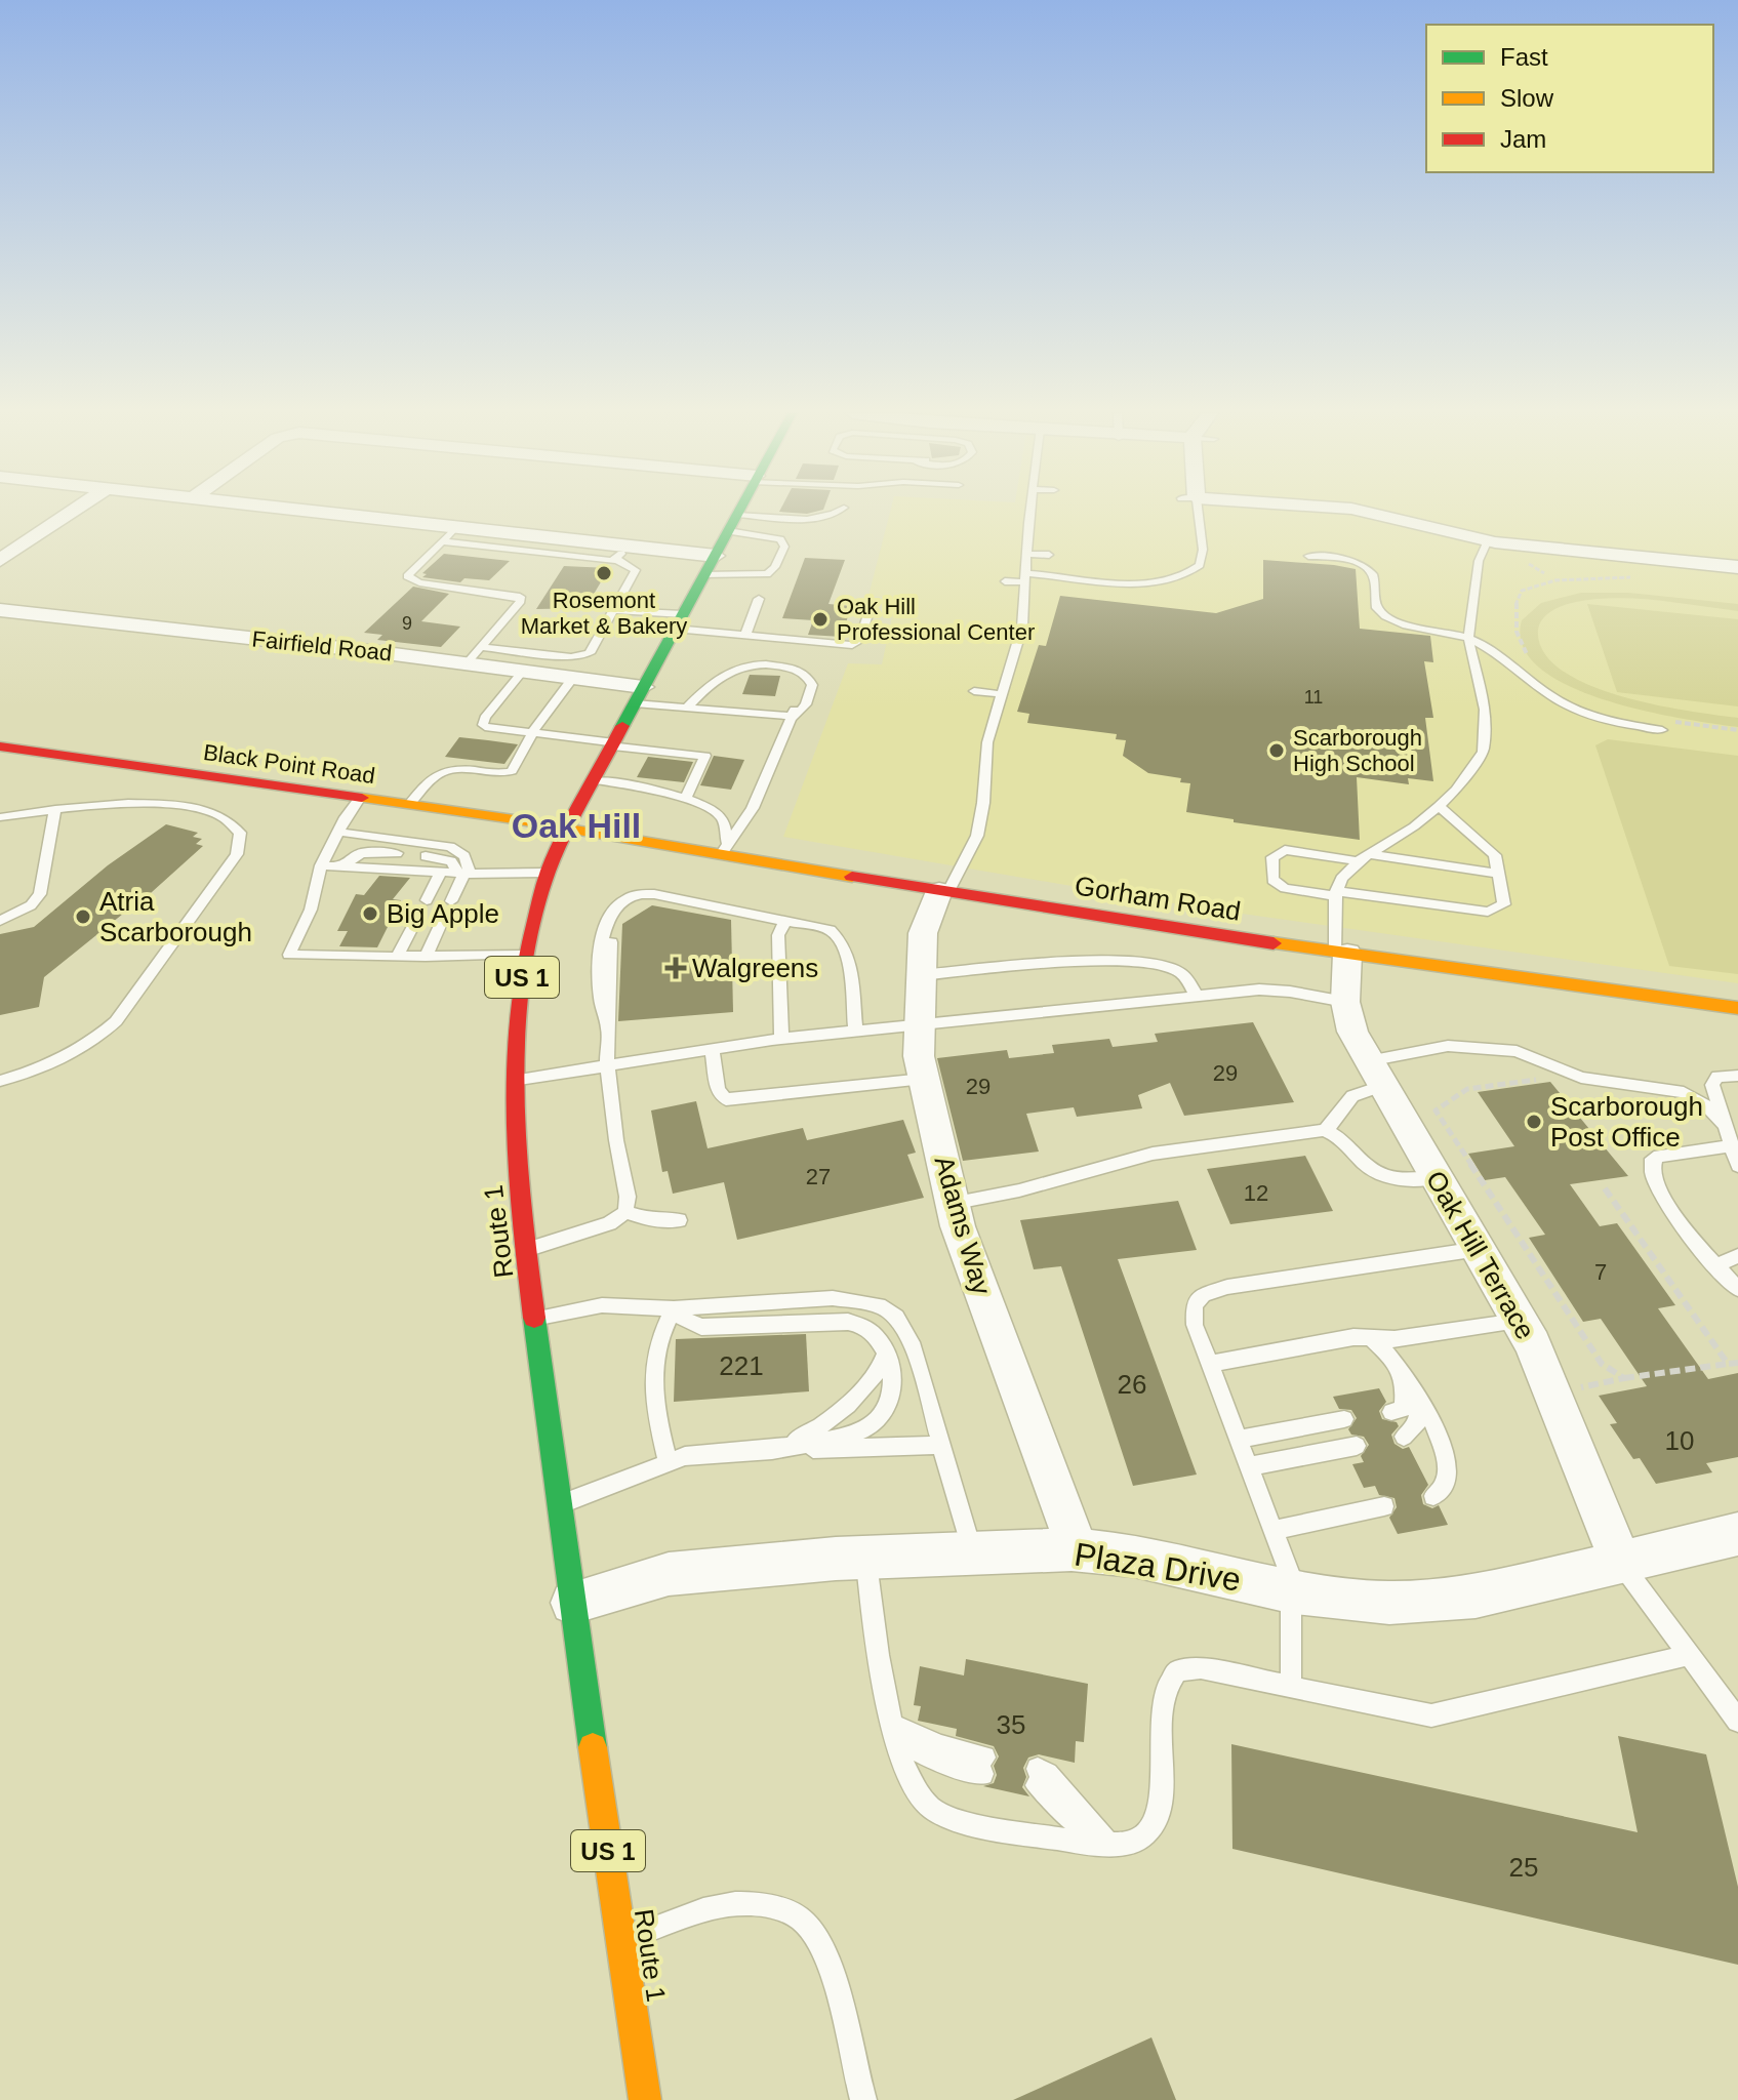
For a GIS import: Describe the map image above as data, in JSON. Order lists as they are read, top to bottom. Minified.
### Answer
{"streets":{"main road":["Black Point Road","Gorham Road","US 1","Route 1"],"street":["Fairfield Road","Adams Way","Oak Hill Terrace","Plaza Drive"]},"crossings":[["Fairfield Road","Route 1"],["Black Point Road","Gorham Road"],["Black Point Road","Route 1"],["Gorham Road","Adams Way"],["Gorham Road","Route 1"],["Gorham Road","Oak Hill Terrace"],["Adams Way","Plaza Drive"],["Route 1","Plaza Drive"],["Oak Hill Terrace","Plaza Drive"]],"districts":["Oak Hill"],"places":{"other":["Rosemont Market & Bakery","Oak Hill Professional Center","Scarborough High School","Big Apple","Atria Scarborough","Scarborough Post Office"],"health":["Walgreens"]},"house_numbers":["9","11","29","29","27","12","7","221","26","10","35","25"],"legend":["Fast","Slow","Jam"]}
